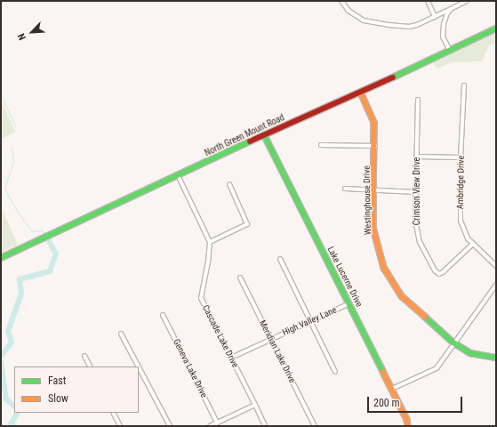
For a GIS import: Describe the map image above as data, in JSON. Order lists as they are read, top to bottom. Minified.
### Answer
{"streets":{"street":["North Green Mount Road","Ambridge Drive","Crimson View Drive","Westinghouse Drive","Lake Lucerne Drive","High Valley Lane","Cascade Lake Drive","Meridian Lake Drive","Geneva Lake Drive"]},"crossings":[["North Green Mount Road","Westinghouse Drive"],["North Green Mount Road","Lake Lucerne Drive"],["Ambridge Drive","Crimson View Drive"],["Lake Lucerne Drive","High Valley Lane"],["High Valley Lane","Cascade Lake Drive"],["High Valley Lane","Meridian Lake Drive"]],"legend":["Fast","Slow"],"scale_bar":"200 m","north":"bottom left"}
